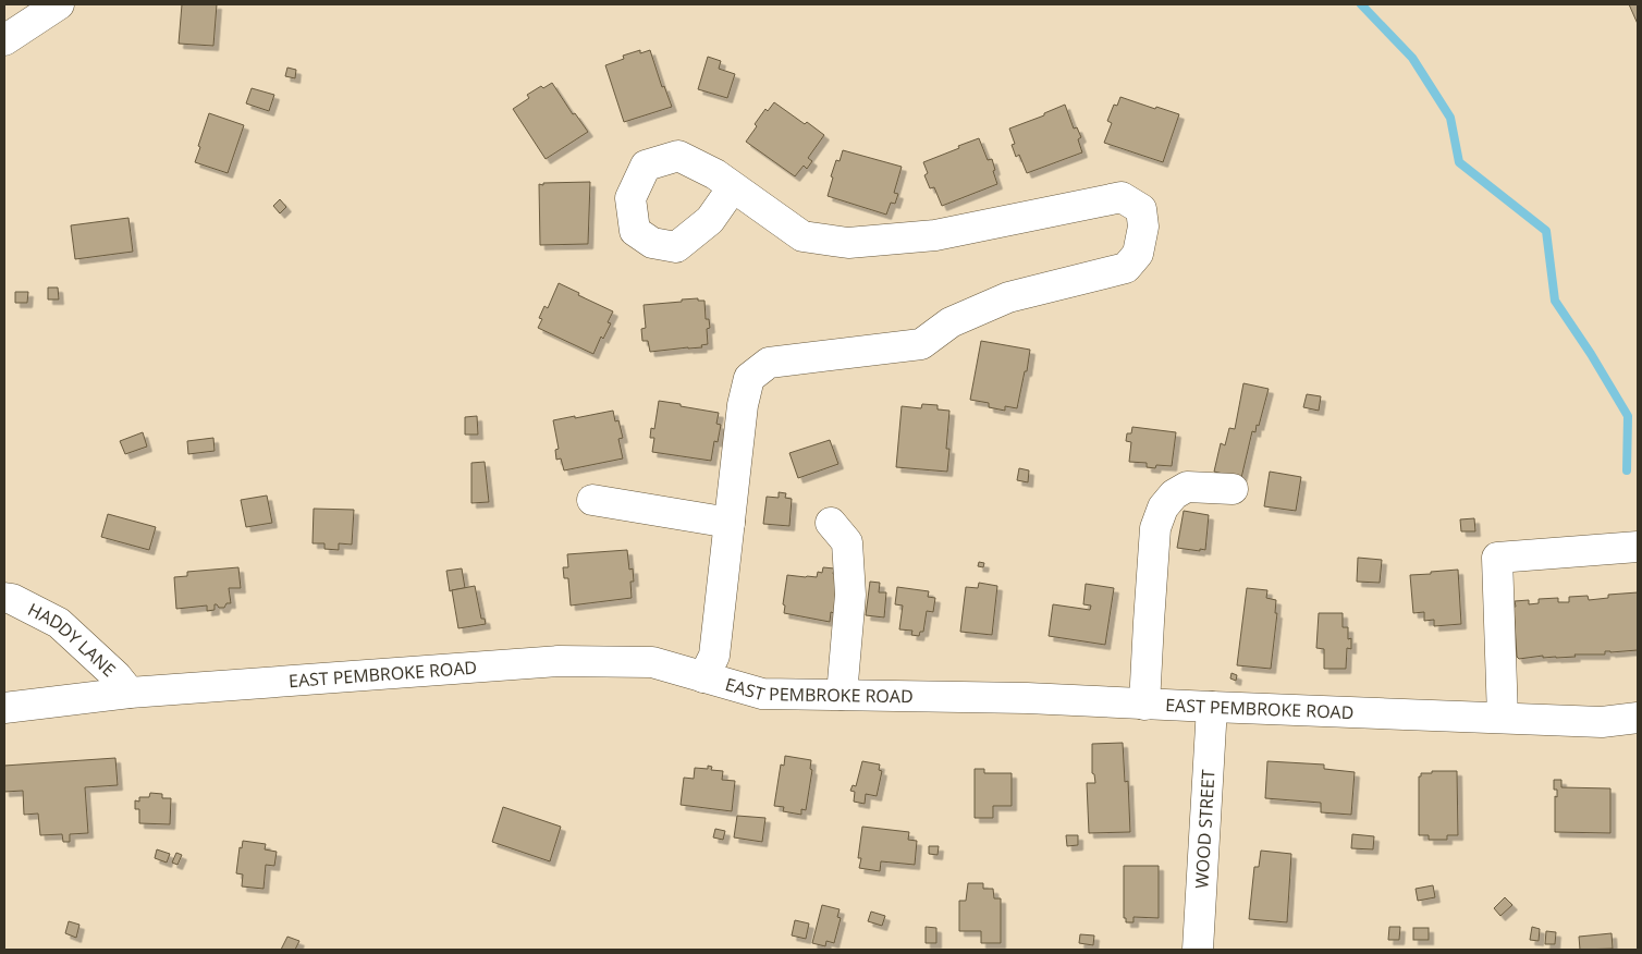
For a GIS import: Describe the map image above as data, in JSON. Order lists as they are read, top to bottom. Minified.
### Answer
{"streets":{"street":["HADDY LANE","EAST PEMBROKE ROAD","WOOD STREET"]},"crossings":[["HADDY LANE","EAST PEMBROKE ROAD"],["EAST PEMBROKE ROAD","WOOD STREET"]]}
